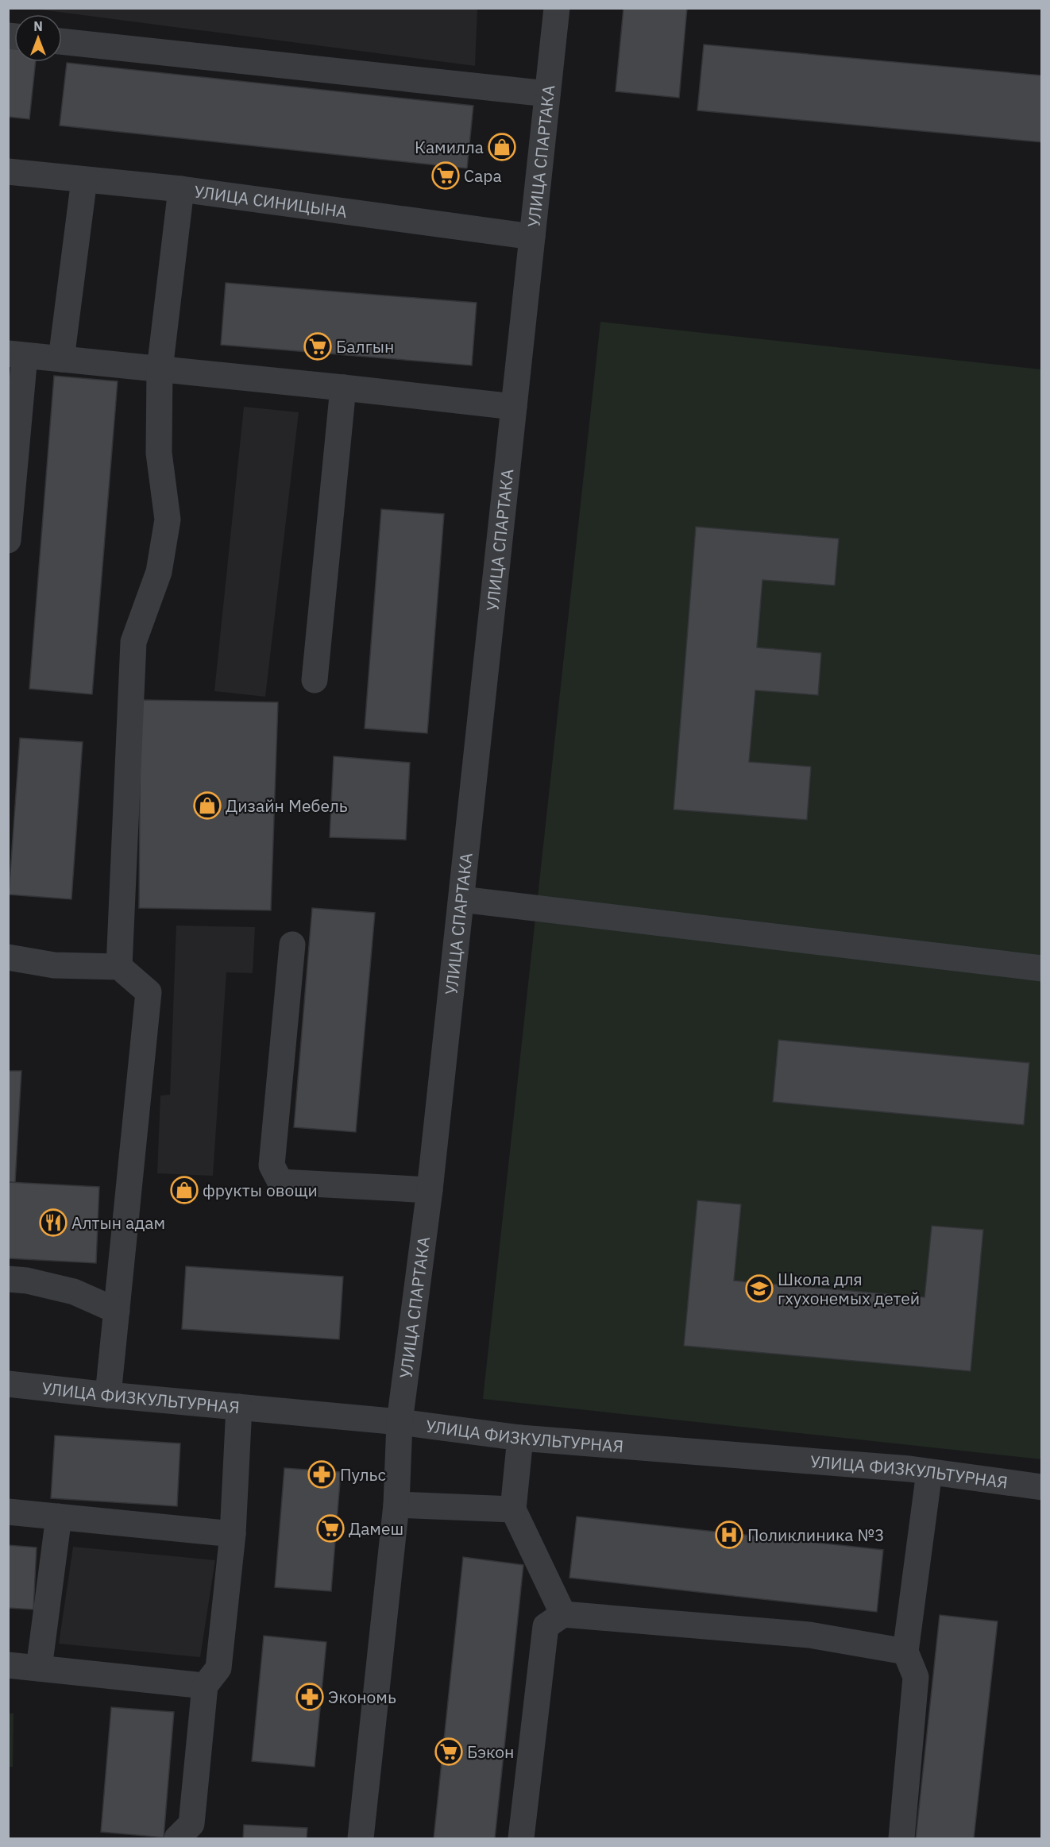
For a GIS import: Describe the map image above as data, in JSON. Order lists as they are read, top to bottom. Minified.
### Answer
{"streets":{"street":["УЛИЦА СПАРТАКА","УЛИЦА СИНИЦЫНА","УЛИЦА ФИЗКУЛЬТУРНАЯ"]},"crossings":[["УЛИЦА СПАРТАКА","УЛИЦА СИНИЦЫНА"],["УЛИЦА СПАРТАКА","УЛИЦА ФИЗКУЛЬТУРНАЯ"]],"places":{"shop":["Камилла","Дизайн Мебель","фрукты овощи"],"supermarket":["Сара","Балгын","Дамеш","Бэкон"],"restaurant":["Алтын адам"],"school or university":["Школа для гхухонемых детей"],"pharmacy":["Пульс","Экономь"],"hospital":["Поликлиника №3"]},"north":"top"}
